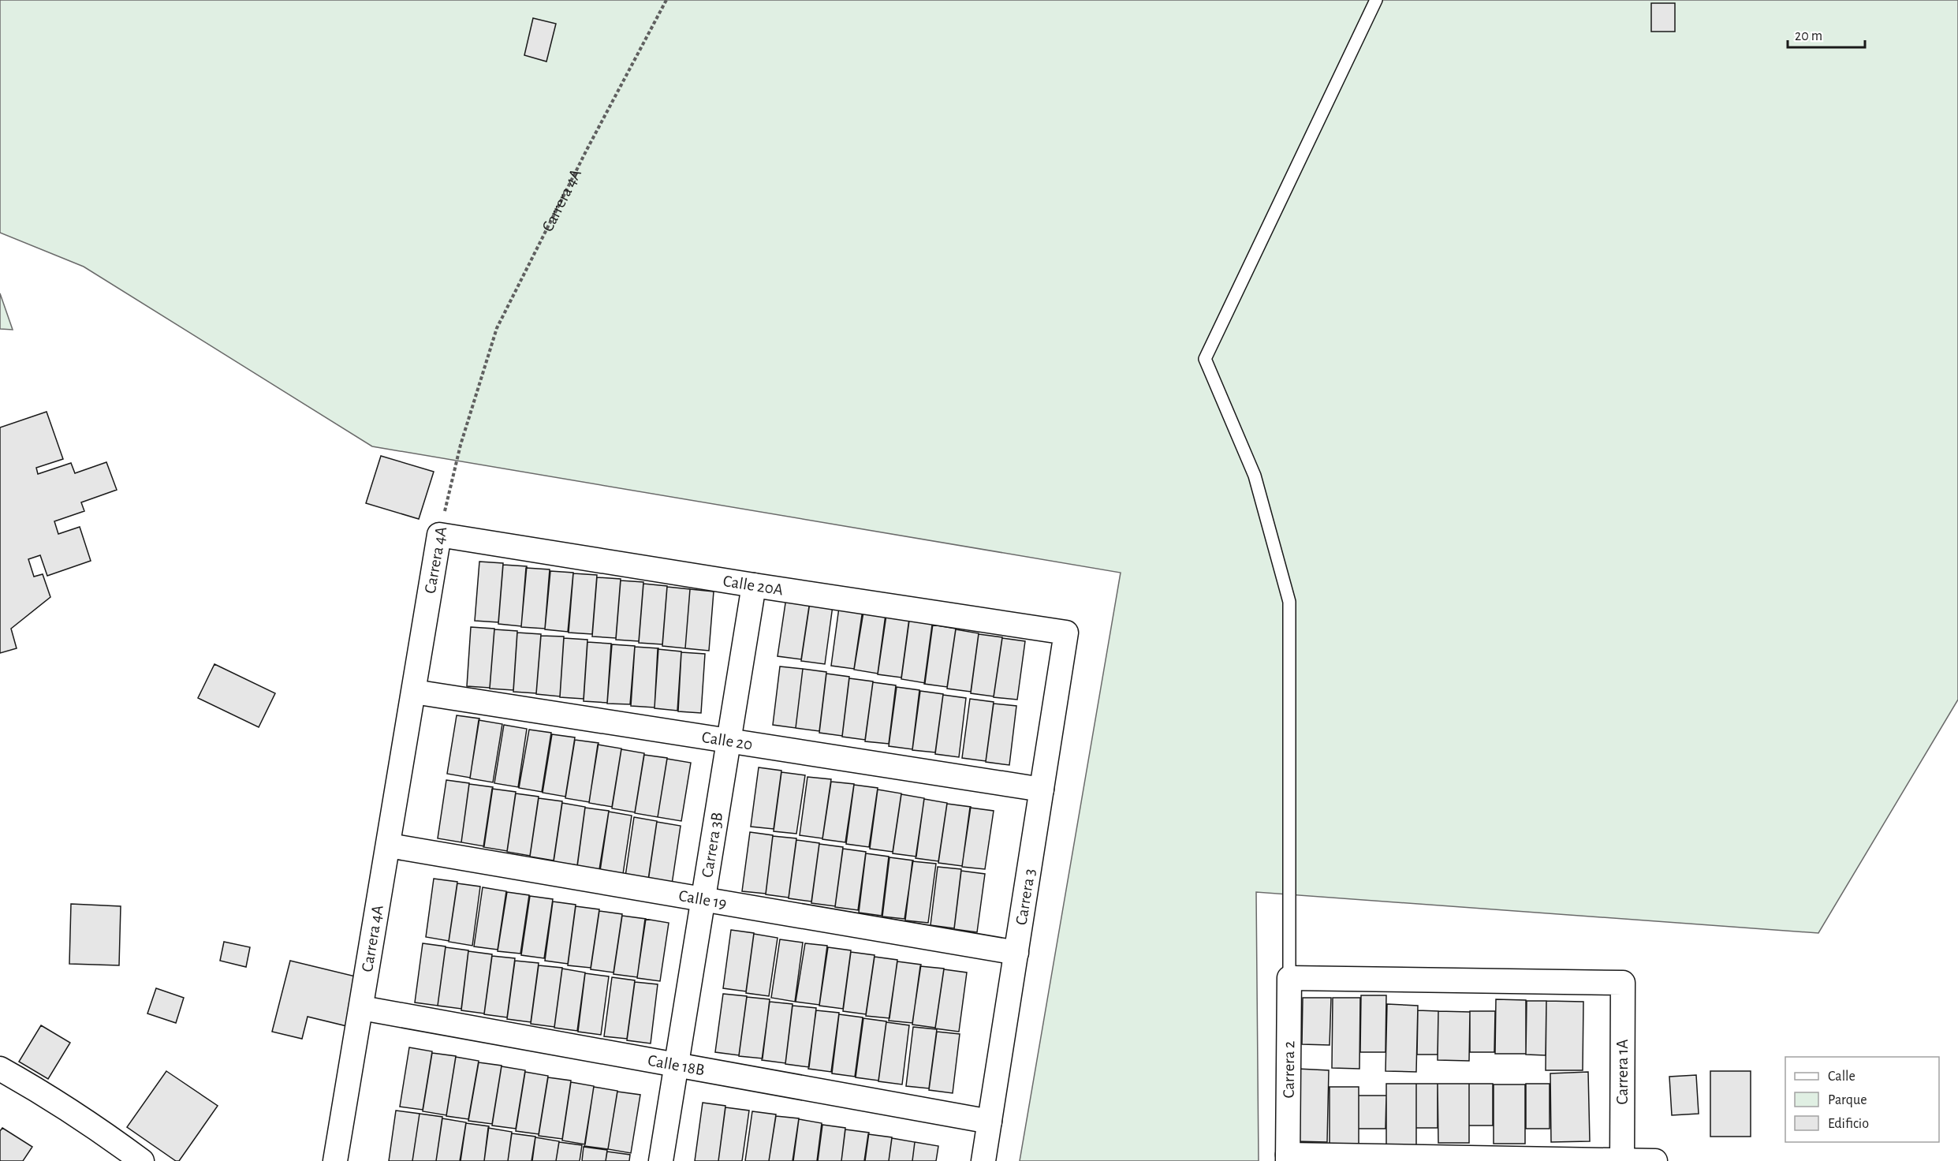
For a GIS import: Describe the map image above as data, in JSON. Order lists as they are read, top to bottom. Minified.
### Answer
{"streets":{"street":["Carrera 4A","Calle 20A","Calle 20","Carrera 3B","Carrera 3","Calle 19","Calle 18B","Carrera 2","Carrera 1A"]},"crossings":[["Carrera 4A","Calle 20A"],["Carrera 4A","Calle 20"],["Carrera 4A","Calle 19"],["Carrera 4A","Calle 18B"],["Calle 20A","Carrera 3B"],["Calle 20A","Carrera 3"],["Calle 20","Carrera 3B"],["Calle 20","Carrera 3"],["Carrera 3B","Calle 19"],["Carrera 3B","Calle 18B"],["Carrera 3","Calle 19"],["Carrera 3","Calle 18B"],["Carrera 2","Carrera 1A"]],"legend":["Calle","Parque","Edificio"],"scale_bar":"20 m"}
